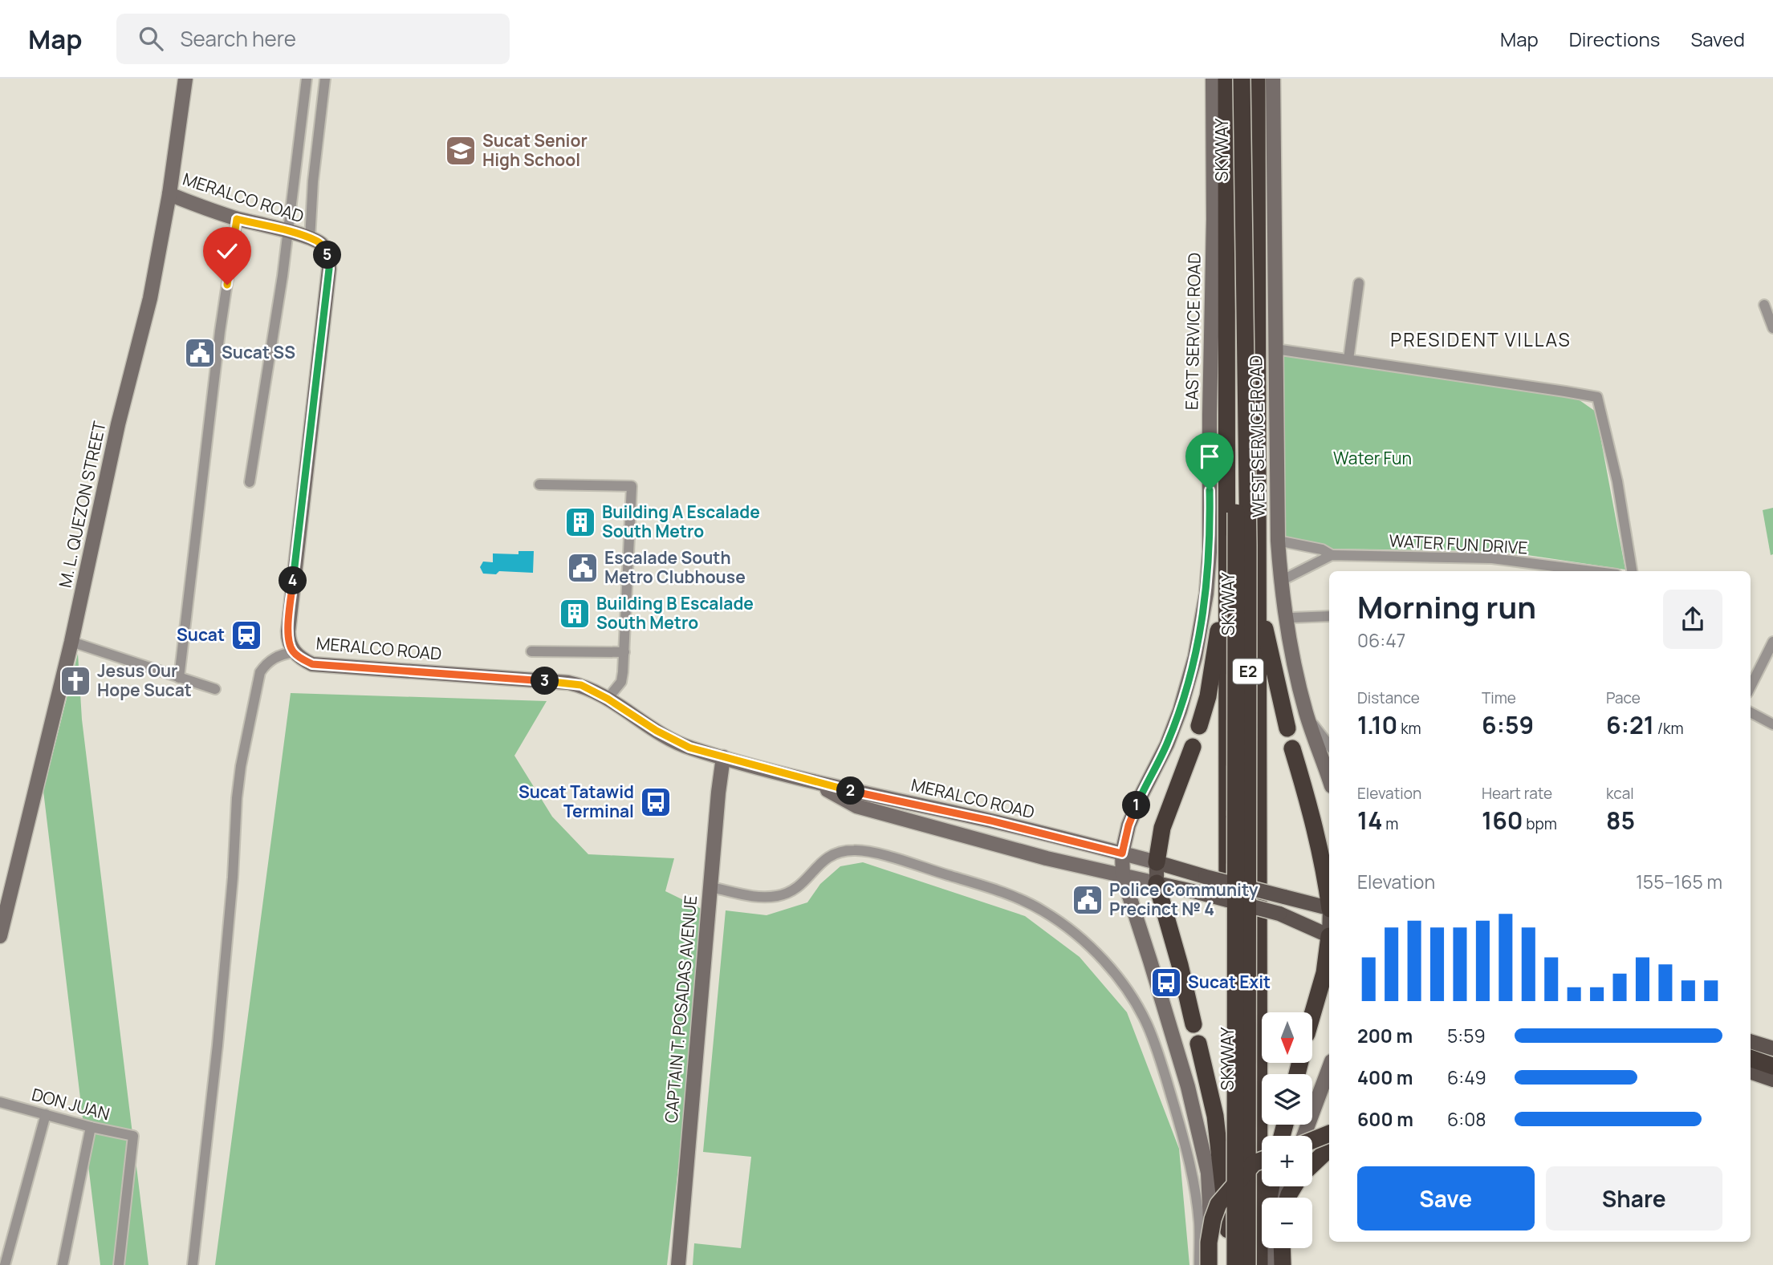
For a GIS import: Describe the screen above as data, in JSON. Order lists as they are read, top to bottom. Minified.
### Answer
{"streets":{"highway":["SKYWAY","E2"],"main road":["MERALCO ROAD","EAST SERVICE ROAD","WEST SERVICE ROAD","M. L. QUEZON STREET","CAPTAIN T. POSADAS AVENUE"],"street":["WATER FUN DRIVE","DON JUAN"]},"crossings":[["MERALCO ROAD","EAST SERVICE ROAD"],["MERALCO ROAD","M. L. QUEZON STREET"],["MERALCO ROAD","CAPTAIN T. POSADAS AVENUE"],["WEST SERVICE ROAD","WATER FUN DRIVE"]],"districts":["PRESIDENT VILLAS"],"parks":["Water Fun"],"places":{"school or university":["Sucat Senior High School"],"public building":["Sucat SS","Escalade South Metro Clubhouse","Police Community Precinct № 4"],"building":["Building A Escalade South Metro","Building B Escalade South Metro"],"station":["Sucat"],"church":["Jesus Our Hope Sucat"],"bus stop":["Sucat Tatawid Terminal","Sucat Exit"]},"north":"bottom","page":{"header":"Map","search":"Search here","nav":["Map","Directions","Saved"],"pins":["5","4","3","2","1"],"heading":["Morning run","06:47"],"stats":[["Distance","1.10 km"],["Time","6:59"],["Pace","6:21 /km"],["Elevation","14 m"],["Heart rate","160 bpm"],["kcal","85"]],"chart":["Elevation","155–165 m"],"map_buttons":["+","−"],"list":[{"name":"200 m","note":"5:59"},{"name":"400 m","note":"6:49"},{"name":"600 m","note":"6:08"}],"buttons":["Save","Share"]}}
